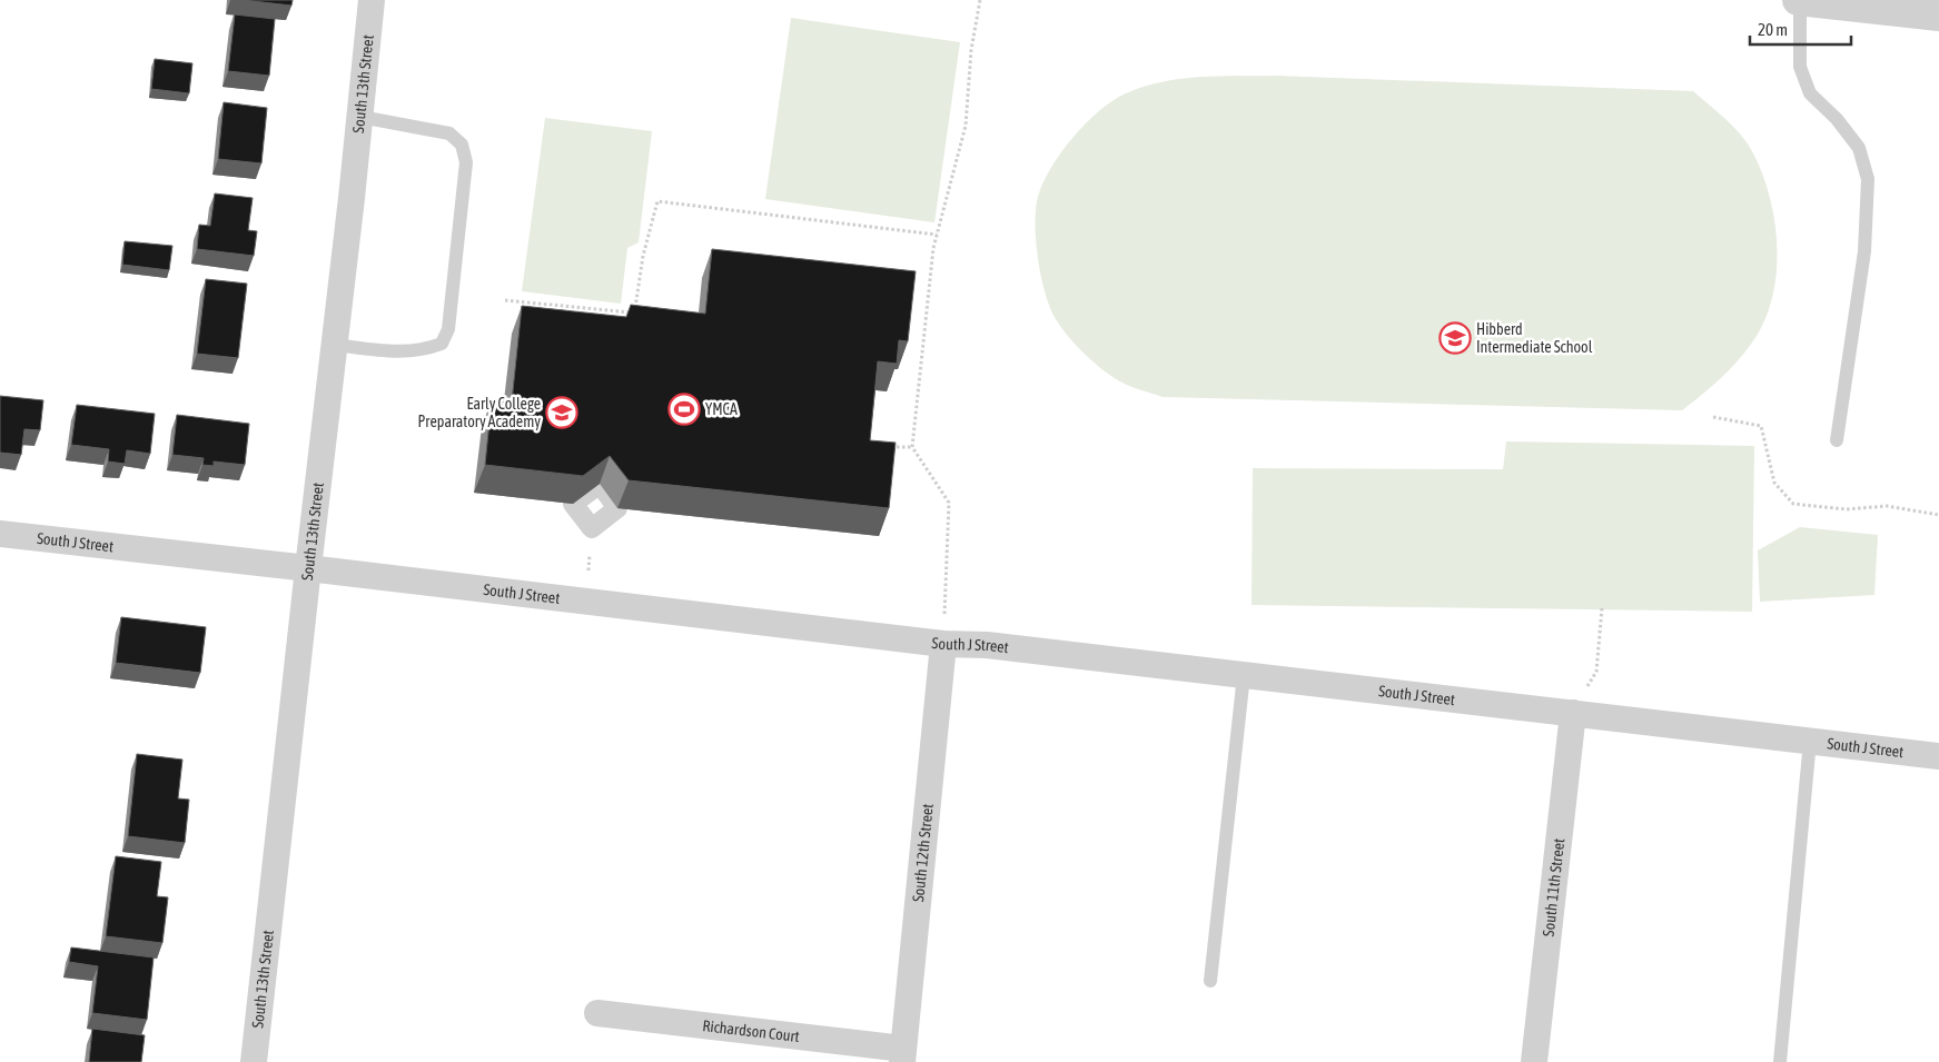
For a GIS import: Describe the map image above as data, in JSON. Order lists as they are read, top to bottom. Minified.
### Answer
{"streets":{"street":["South 13th Street","South J Street","South 12th Street","South 11th Street","Richardson Court"]},"crossings":[["South 13th Street","South J Street"],["South J Street","South 12th Street"],["South J Street","South 11th Street"],["South 12th Street","Richardson Court"]],"places":{"school or university":["Hibberd Intermediate School","Early College Preparatory Academy"],"sports":["YMCA"]},"scale_bar":"20 m"}
